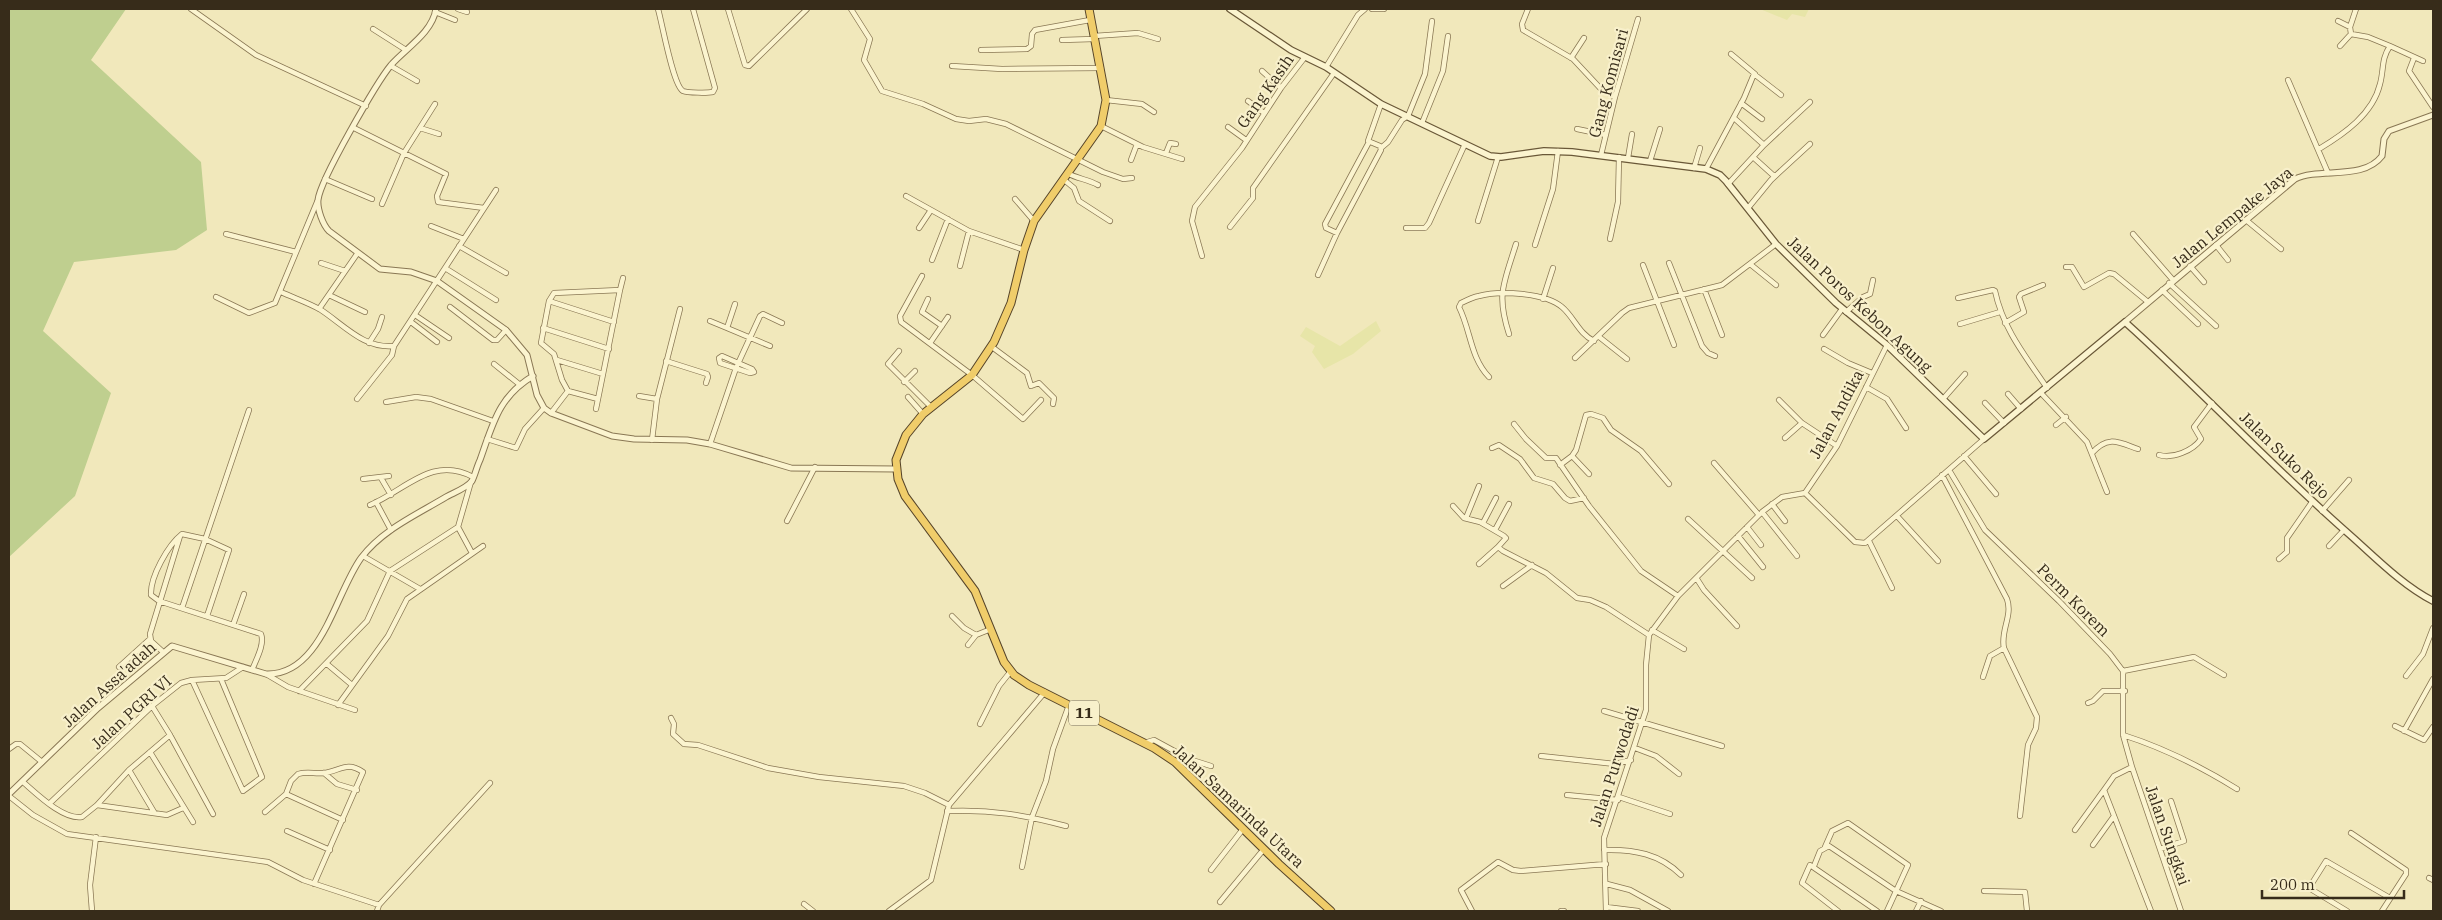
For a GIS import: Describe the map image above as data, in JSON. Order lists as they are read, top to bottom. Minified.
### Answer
{"streets":{"highway":["11","Jalan Samarinda Utara"],"main road":["Jalan Poros Kebon Agung","Jalan Suko Rejo"],"street":["Gang Komisari","Gang Kasih","Jalan Lempake Jaya","Jalan Andika","Perm Korem","Jalan Assa'adah","Jalan PGRI VI","Jalan Purwodadi","Jalan Sungkai"]},"crossings":[["Jalan Lempake Jaya","Jalan Suko Rejo"],["Jalan Poros Kebon Agung","Jalan Andika"],["Jalan Assa'adah","Jalan PGRI VI"]],"scale_bar":"200 m"}
